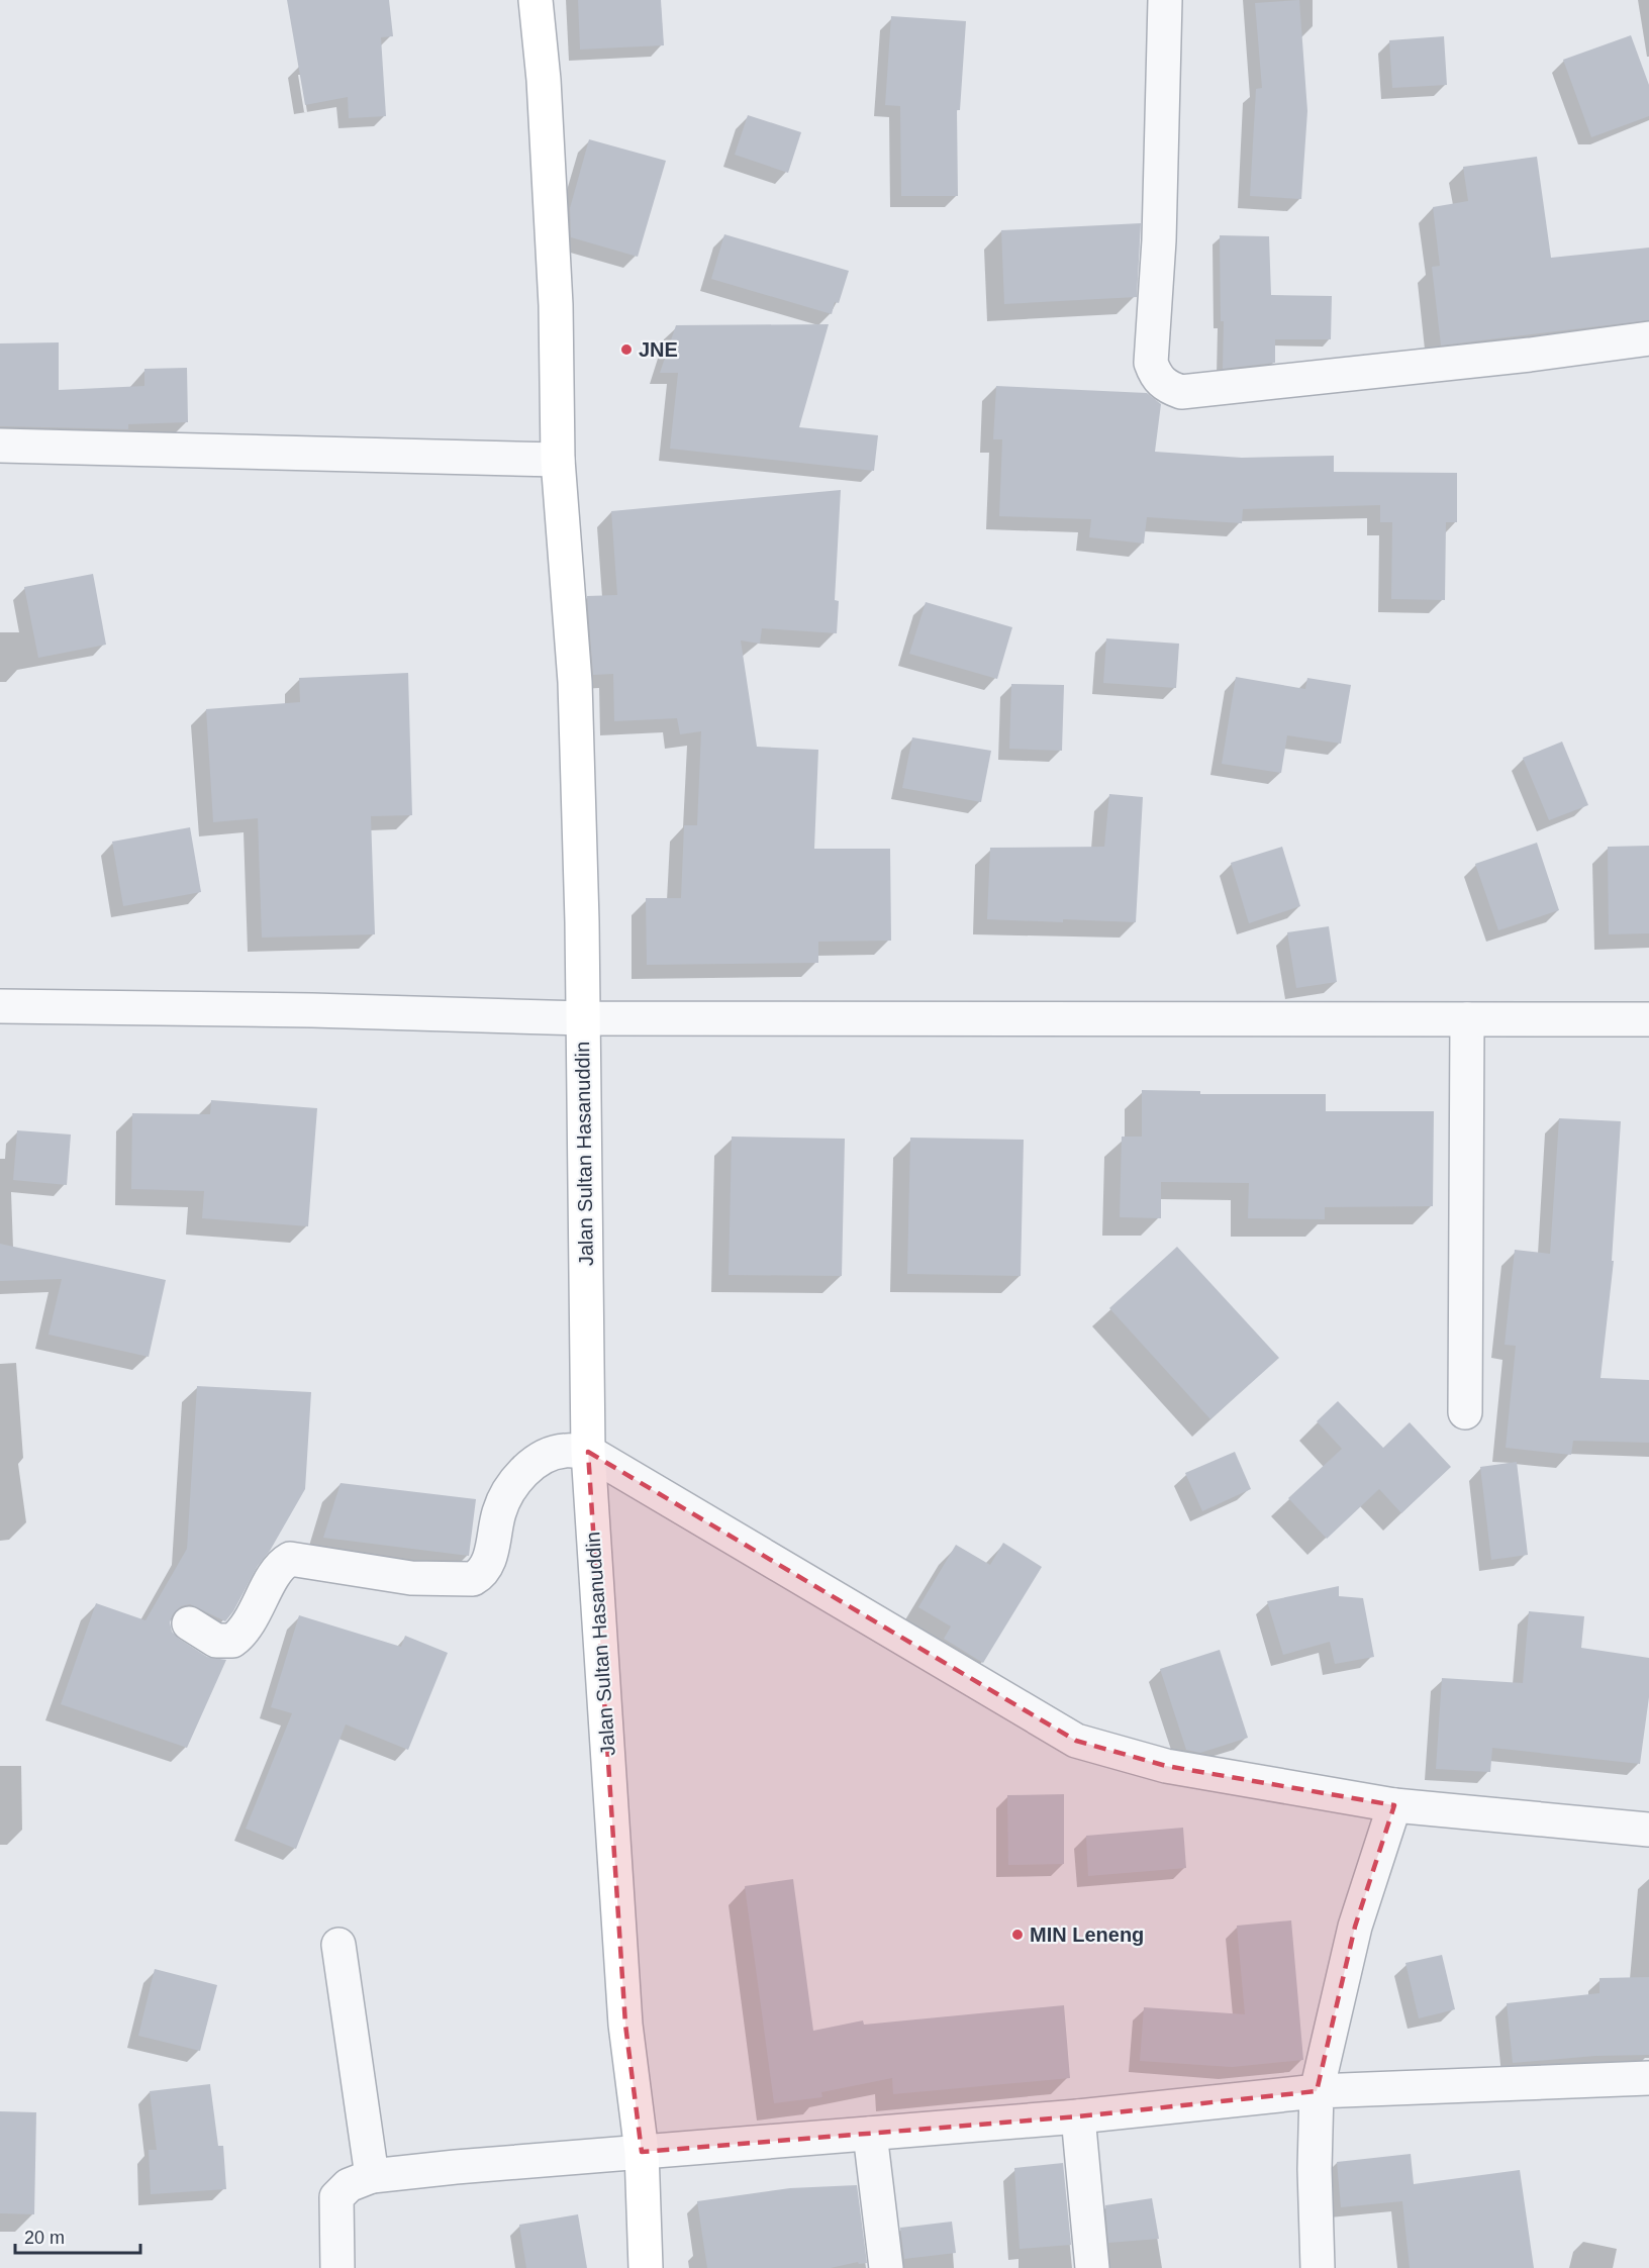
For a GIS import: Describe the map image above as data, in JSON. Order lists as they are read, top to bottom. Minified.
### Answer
{"streets":{"main road":["Jalan Sultan Hasanuddin"]},"places":["JNE","MIN Leneng"],"scale_bar":"20 m"}
